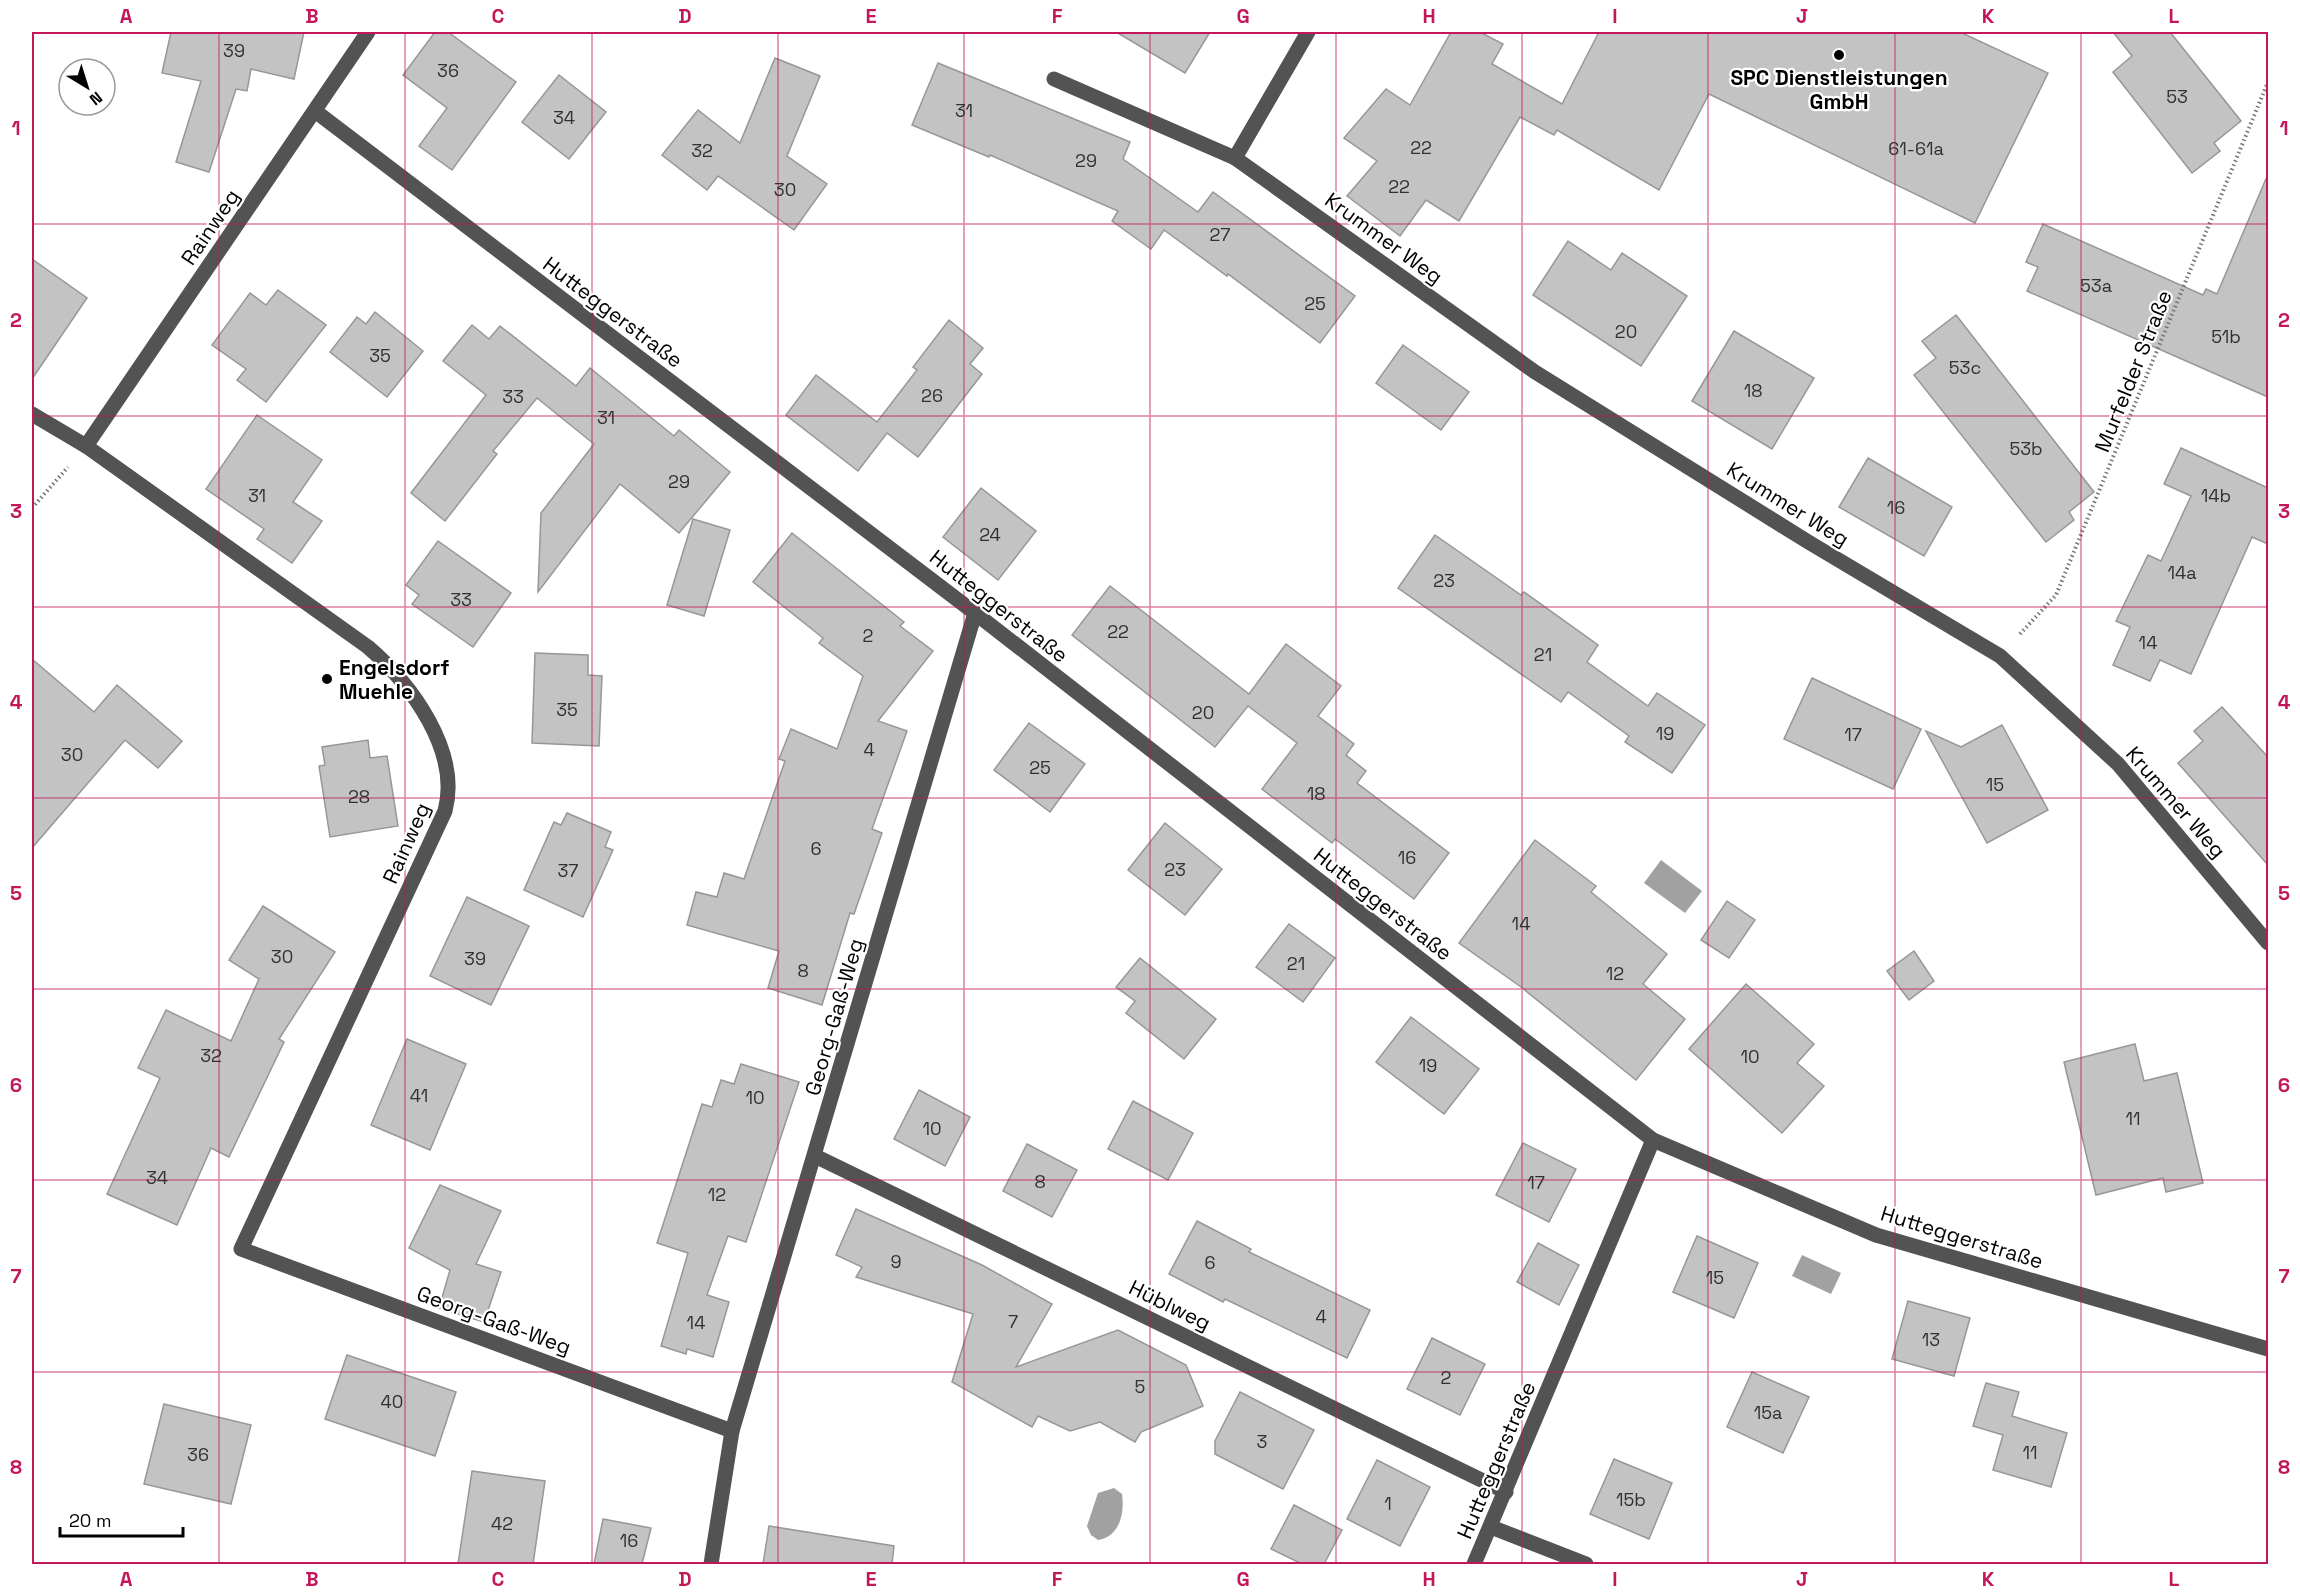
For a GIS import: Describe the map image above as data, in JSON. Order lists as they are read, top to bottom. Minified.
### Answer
{"streets":{"street":["Rainweg","Krummer Weg","Hutteggerstraße","Georg-Gaß-Weg","Hüblweg"],"path":["Murfelder Straße"]},"crossings":[["Rainweg","Hutteggerstraße"],["Rainweg","Georg-Gaß-Weg"],["Krummer Weg","Murfelder Straße"],["Hutteggerstraße","Georg-Gaß-Weg"],["Hutteggerstraße","Hüblweg"],["Georg-Gaß-Weg","Hüblweg"]],"places":["SPC Dienstleistungen GmbH","Engelsdorf Muehle"],"house_numbers":["39","36","53","31","34","22","61-61a","32","29","22","30","27","53a","25","20","51b","35","53c","18","26","33","31","53b","29","31","14b","16","24","14a","23","33","22","2","14","21","35","20","19","17","4","30","25","15","18","28","6","16","23","37","14","30","39","21","8","12","32","10","19","41","10","11","10","34","8","17","12","9","6","15","4","7","14","13","2","5","40","15a","3","11","36","15b","1","42","16"],"scale_bar":"20 m","north":"bottom right","grid":{"columns":["A","B","C","D","E","F","G","H","I","J","K","L"],"rows":["1","2","3","4","5","6","7","8"]}}
